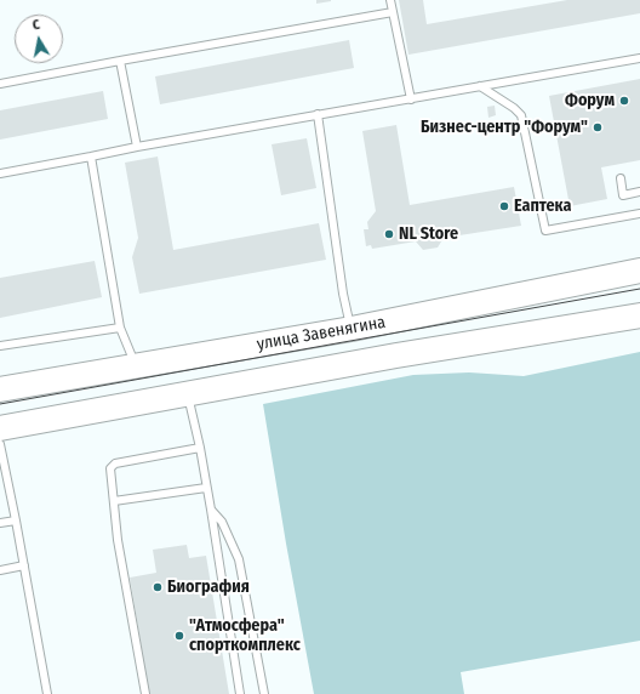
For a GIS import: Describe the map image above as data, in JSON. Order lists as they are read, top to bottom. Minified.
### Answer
{"streets":{"main road":["улица Завенягина"]},"places":["Форум","Бизнес-центр \"Форум\"","Еаптека","NL Store","Биография","\"Атмосфера\" спорткомплекс"],"north":"top"}
